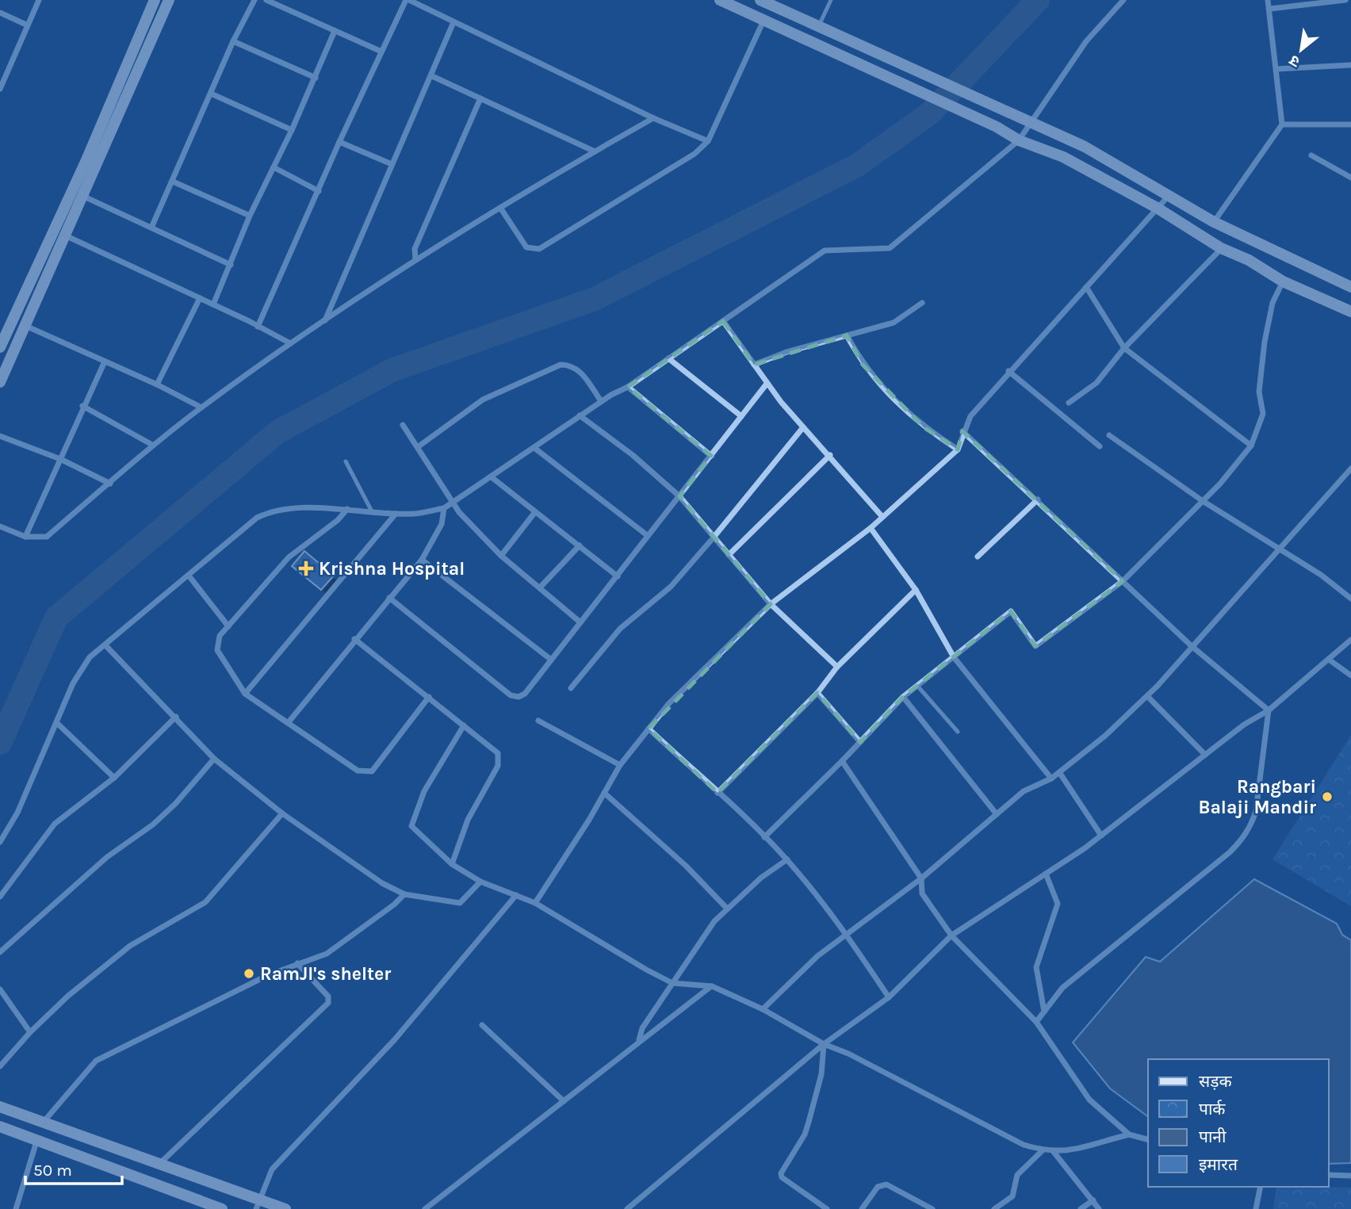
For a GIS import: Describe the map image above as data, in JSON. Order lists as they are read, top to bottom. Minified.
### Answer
{"places":{"health":["Krishna Hospital"],"other":["Rangbari Balaji Mandir","RamJI's shelter"]},"legend":["सड़क","पार्क","पानी","इमारत"],"scale_bar":"50 m","north":"bottom left"}
